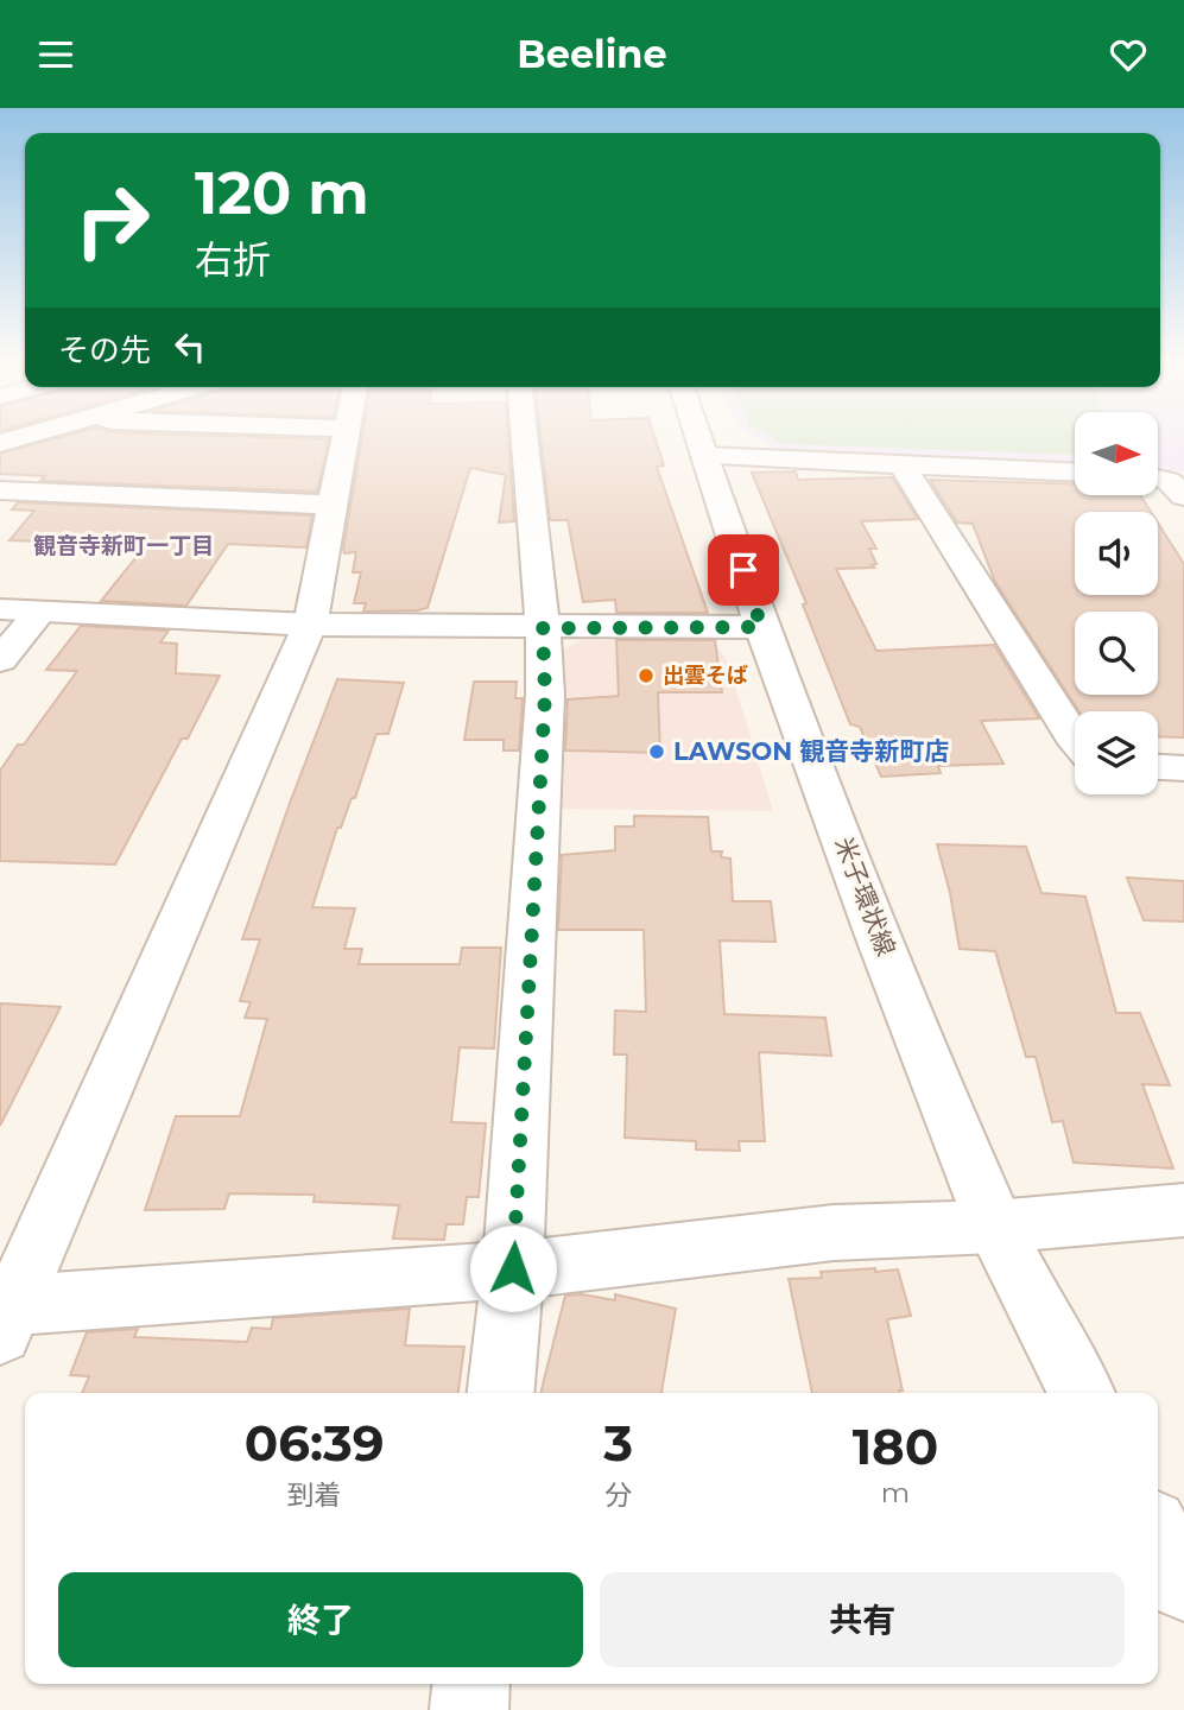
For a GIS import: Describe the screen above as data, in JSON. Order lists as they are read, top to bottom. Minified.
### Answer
{"streets":{"street":["米子環状線"]},"districts":["観音寺新町一丁目"],"places":["出雲そば","LAWSON 観音寺新町店"],"north":"right","page":{"header":"Beeline","turn":["120 m","右折"],"then":"その先","eta":["06:39","到着","3","分","180","m"],"buttons":["終了","共有"]}}
